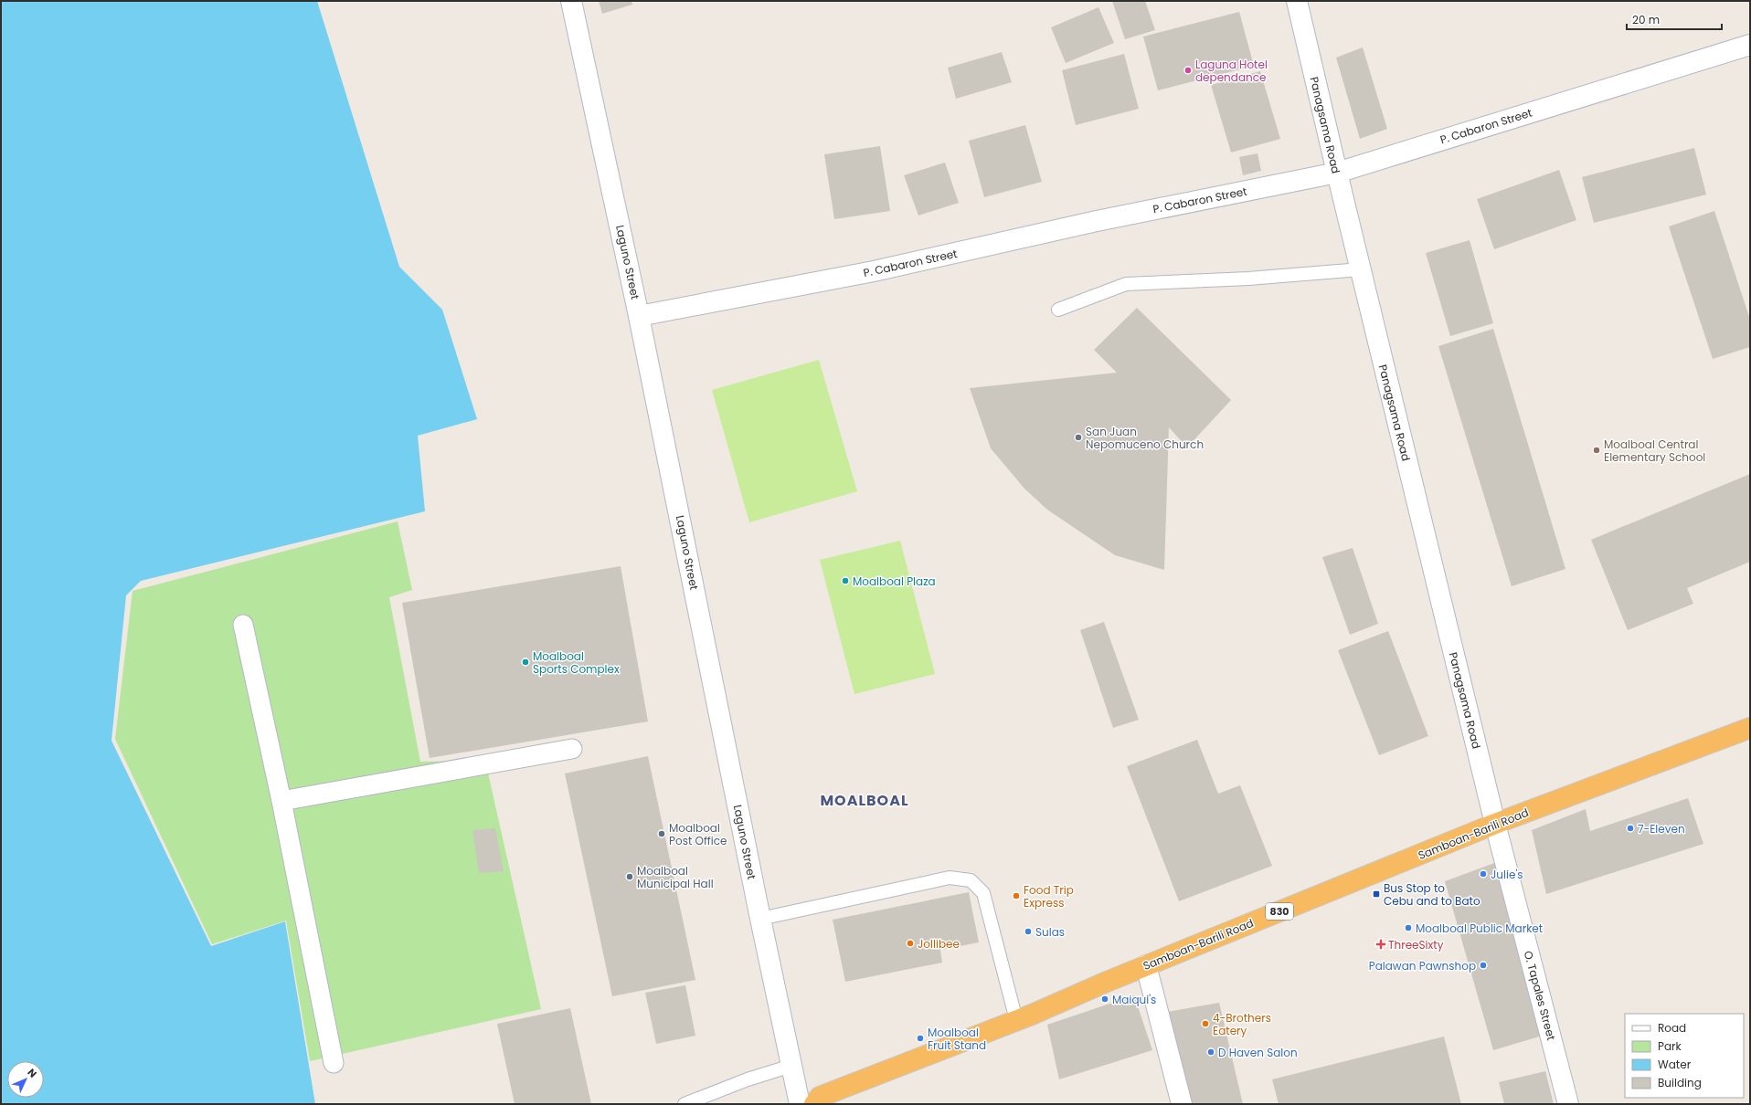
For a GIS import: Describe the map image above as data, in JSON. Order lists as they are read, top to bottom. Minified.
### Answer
{"streets":{"highway":["Samboan-Barili Road","830"],"street":["Panagsama Road","P. Cabaron Street","Laguno Street","O. Tapales Street"]},"crossings":[["Panagsama Road","P. Cabaron Street"],["Panagsama Road","Samboan-Barili Road"],["Panagsama Road","O. Tapales Street"],["P. Cabaron Street","Laguno Street"],["Samboan-Barili Road","O. Tapales Street"]],"districts":["MOALBOAL"],"places":{"other":["Laguna Hotel dependance","San Juan Nepomuceno Church","Moalboal Central Elementary School","Moalboal Plaza","Moalboal Sports Complex","7-Eleven","Moalboal Post Office","Julie's","Moalboal Municipal Hall","Food Trip Express","Moalboal Public Market","Sulas","Jollibee","Palawan Pawnshop","Maiqui's","4-Brothers Eatery","Moalboal Fruit Stand","D Haven Salon"],"transit":["Bus Stop to Cebu and to Bato"],"health":["ThreeSixty"]},"legend":["Road","Park","Water","Building"],"scale_bar":"20 m","north":"top right"}
